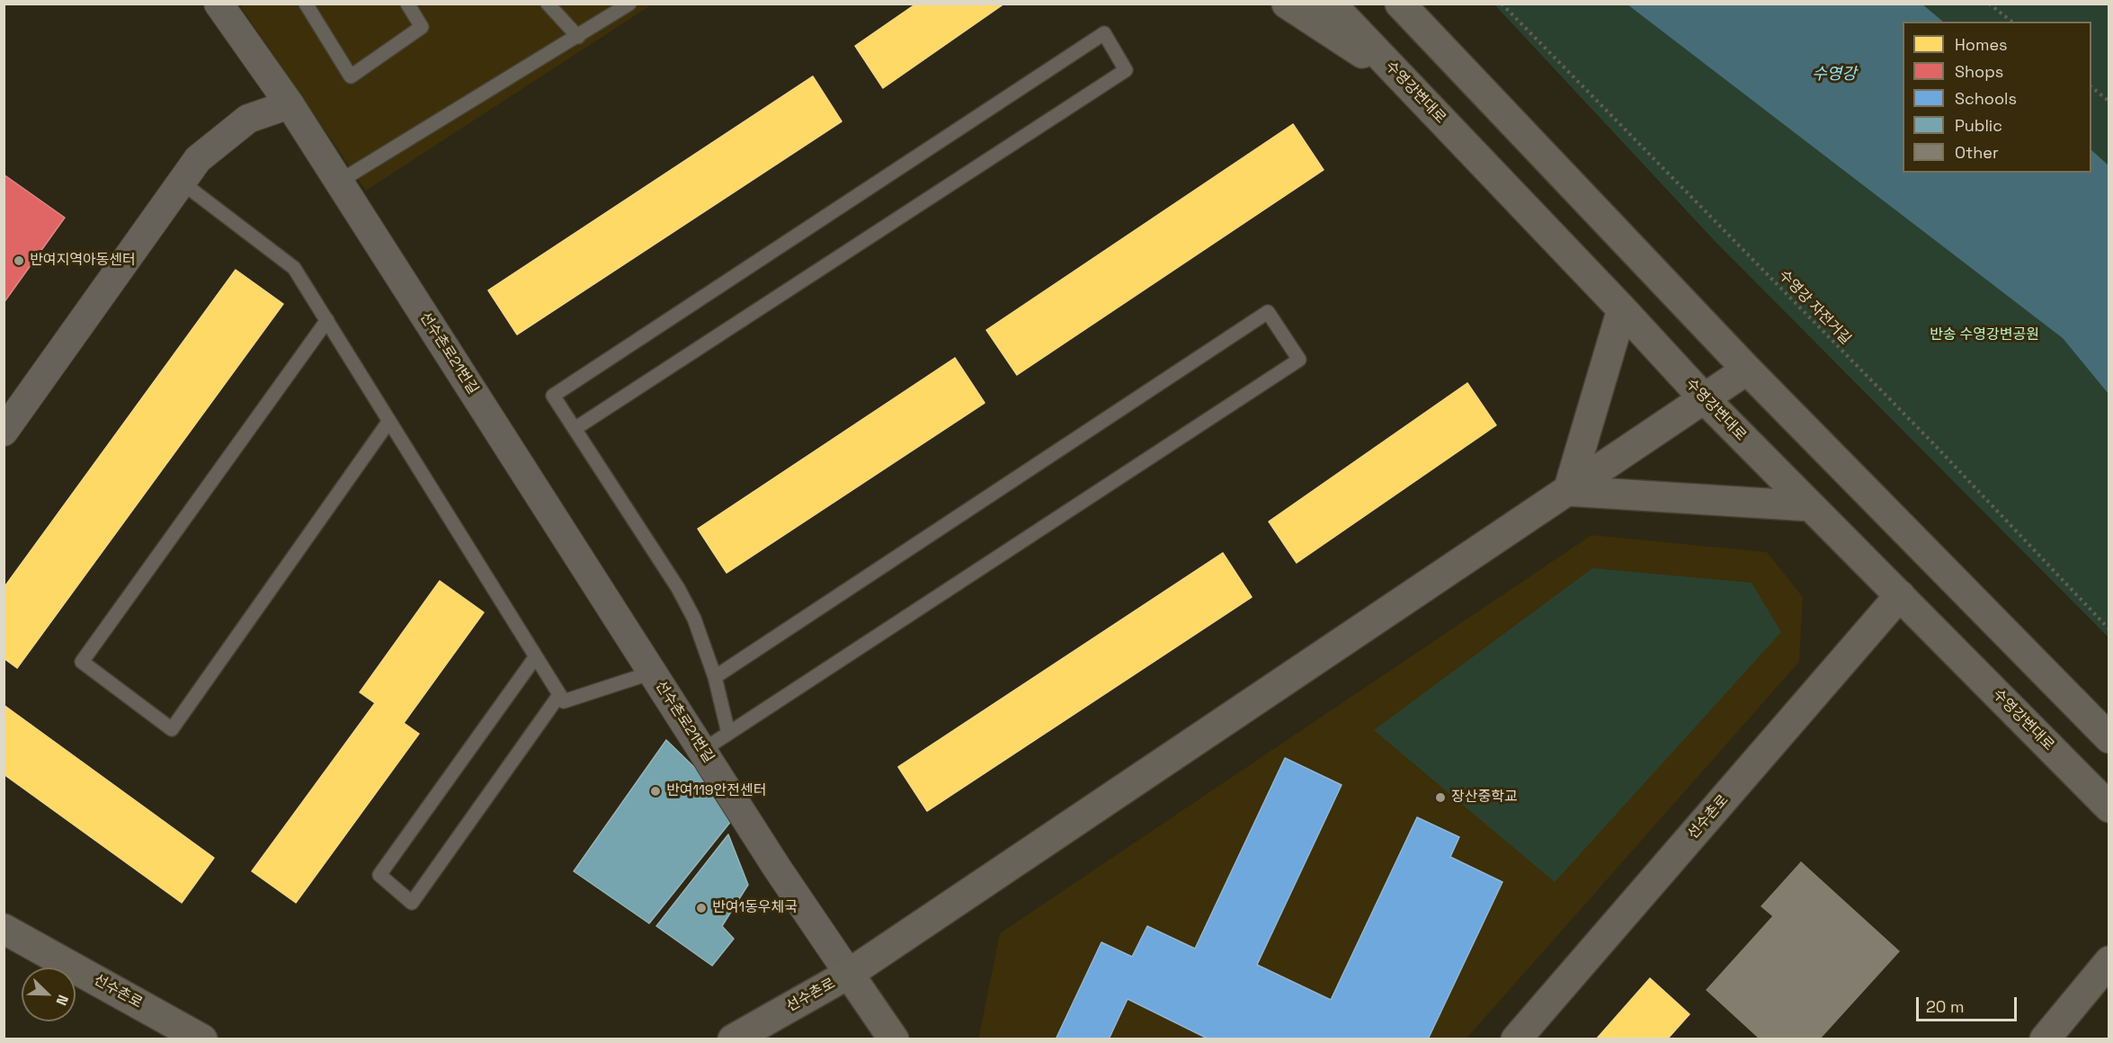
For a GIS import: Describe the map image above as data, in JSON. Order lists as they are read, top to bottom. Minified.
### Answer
{"streets":{"main road":["수영강변대로","선수촌로"],"street":["선수촌로21번길"],"path":["수영강 자전거길"]},"crossings":[["수영강변대로","선수촌로"],["선수촌로21번길","선수촌로"]],"water":["수영강"],"parks":["반송 수영강변공원"],"places":["반여지역아동센터","반여119안전센터","장산중학교","반여1동우체국"],"legend":["Homes","Shops","Schools","Public","Other"],"scale_bar":"20 m","north":"bottom right"}
